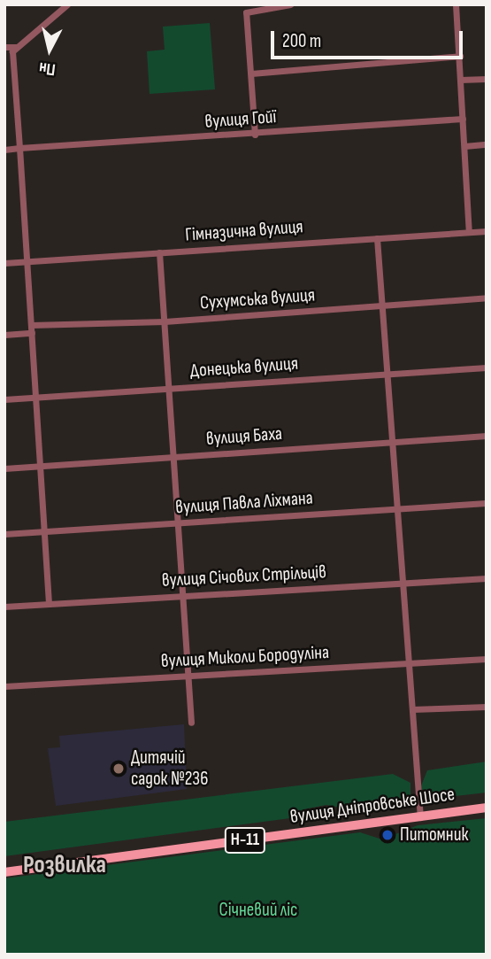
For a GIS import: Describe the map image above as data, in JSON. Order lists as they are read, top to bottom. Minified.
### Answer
{"streets":{"main road":["вулиця Дніпровське Шосе","Н-11"],"street":["вулиця Гойї","Гімназична вулиця","Сухумська вулиця","Донецька вулиця","вулиця Баха","вулиця Павла Ліхмана","вулиця Січових Стрільців","вулиця Миколи Бородуліна"]},"districts":["Розвилка"],"parks":["Січневий ліс"],"places":["Дитячій садок №236","Питомник"],"scale_bar":"200 m","north":"bottom"}
